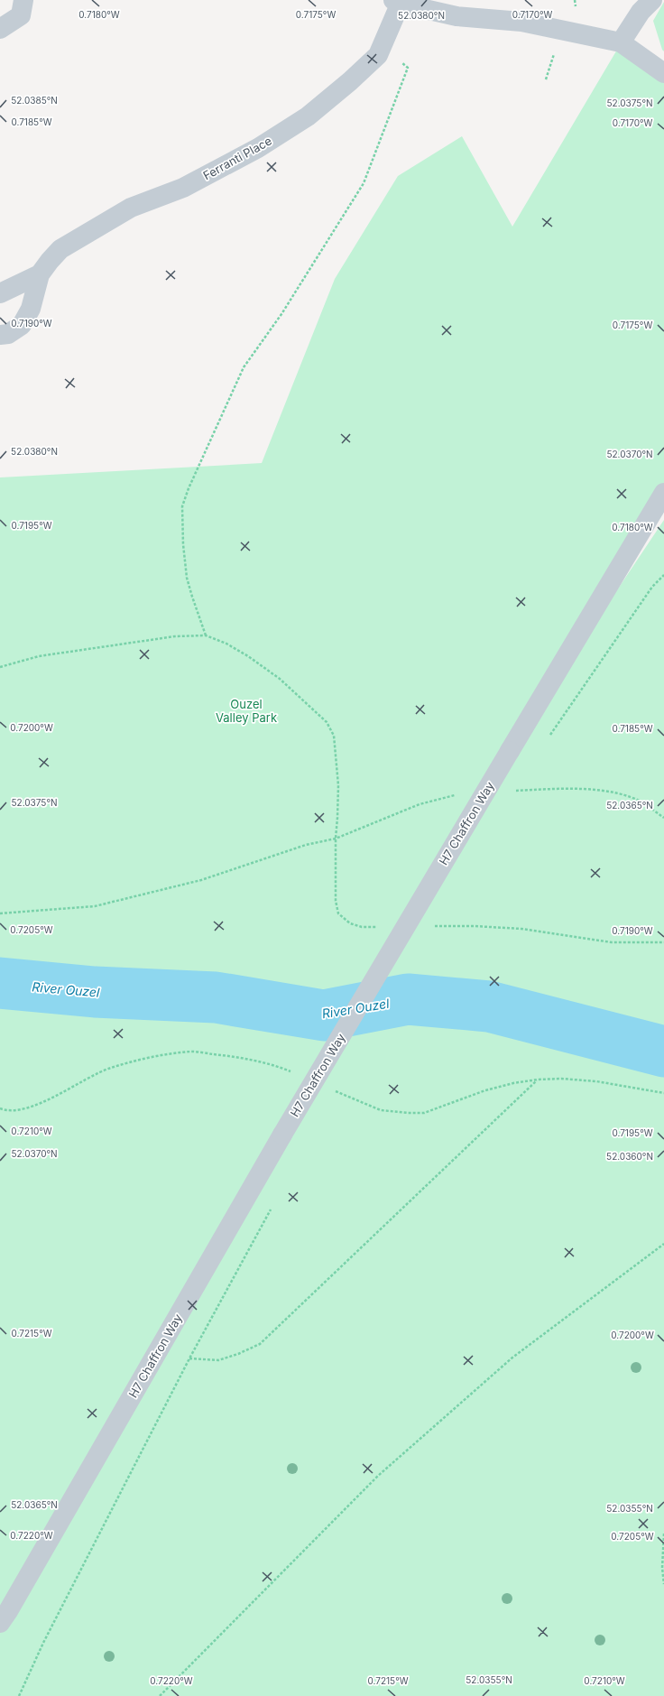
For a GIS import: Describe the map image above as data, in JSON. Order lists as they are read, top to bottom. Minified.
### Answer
{"streets":{"street":["Ferranti Place","H7 Chaffron Way"]},"water":["River Ouzel"],"parks":["Ouzel Valley Park"],"coordinates":["0.7180°W","0.7175°W","0.7170°W","52.0380°N","52.0385°N","52.0375°N","0.7185°W","0.7190°W","52.0370°N","0.7195°W","0.7200°W","52.0365°N","0.7205°W","0.7210°W","52.0360°N","0.7215°W","52.0355°N","0.7220°W"]}
